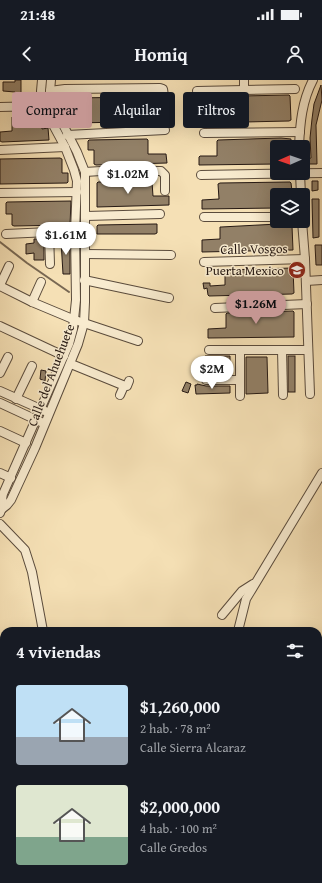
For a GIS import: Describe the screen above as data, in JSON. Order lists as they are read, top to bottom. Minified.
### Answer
{"streets":{"street":["Calle Vosgos","Calle del Ahuehuete"]},"places":{"school or university":["Puerta Mexico"]},"north":"left","page":{"status":"21:48","header":"Homiq","chip":["Comprar","Alquilar","Filtros"],"price":["$1.02M","$1.61M","$1.26M","$2M"],"heading":"4 viviendas","list":[{"name":"$1,260,000","note":"2 hab. · 78 m² · Calle Sierra Alcaraz"},{"name":"$2,000,000","note":"4 hab. · 100 m² · Calle Gredos"}]}}
